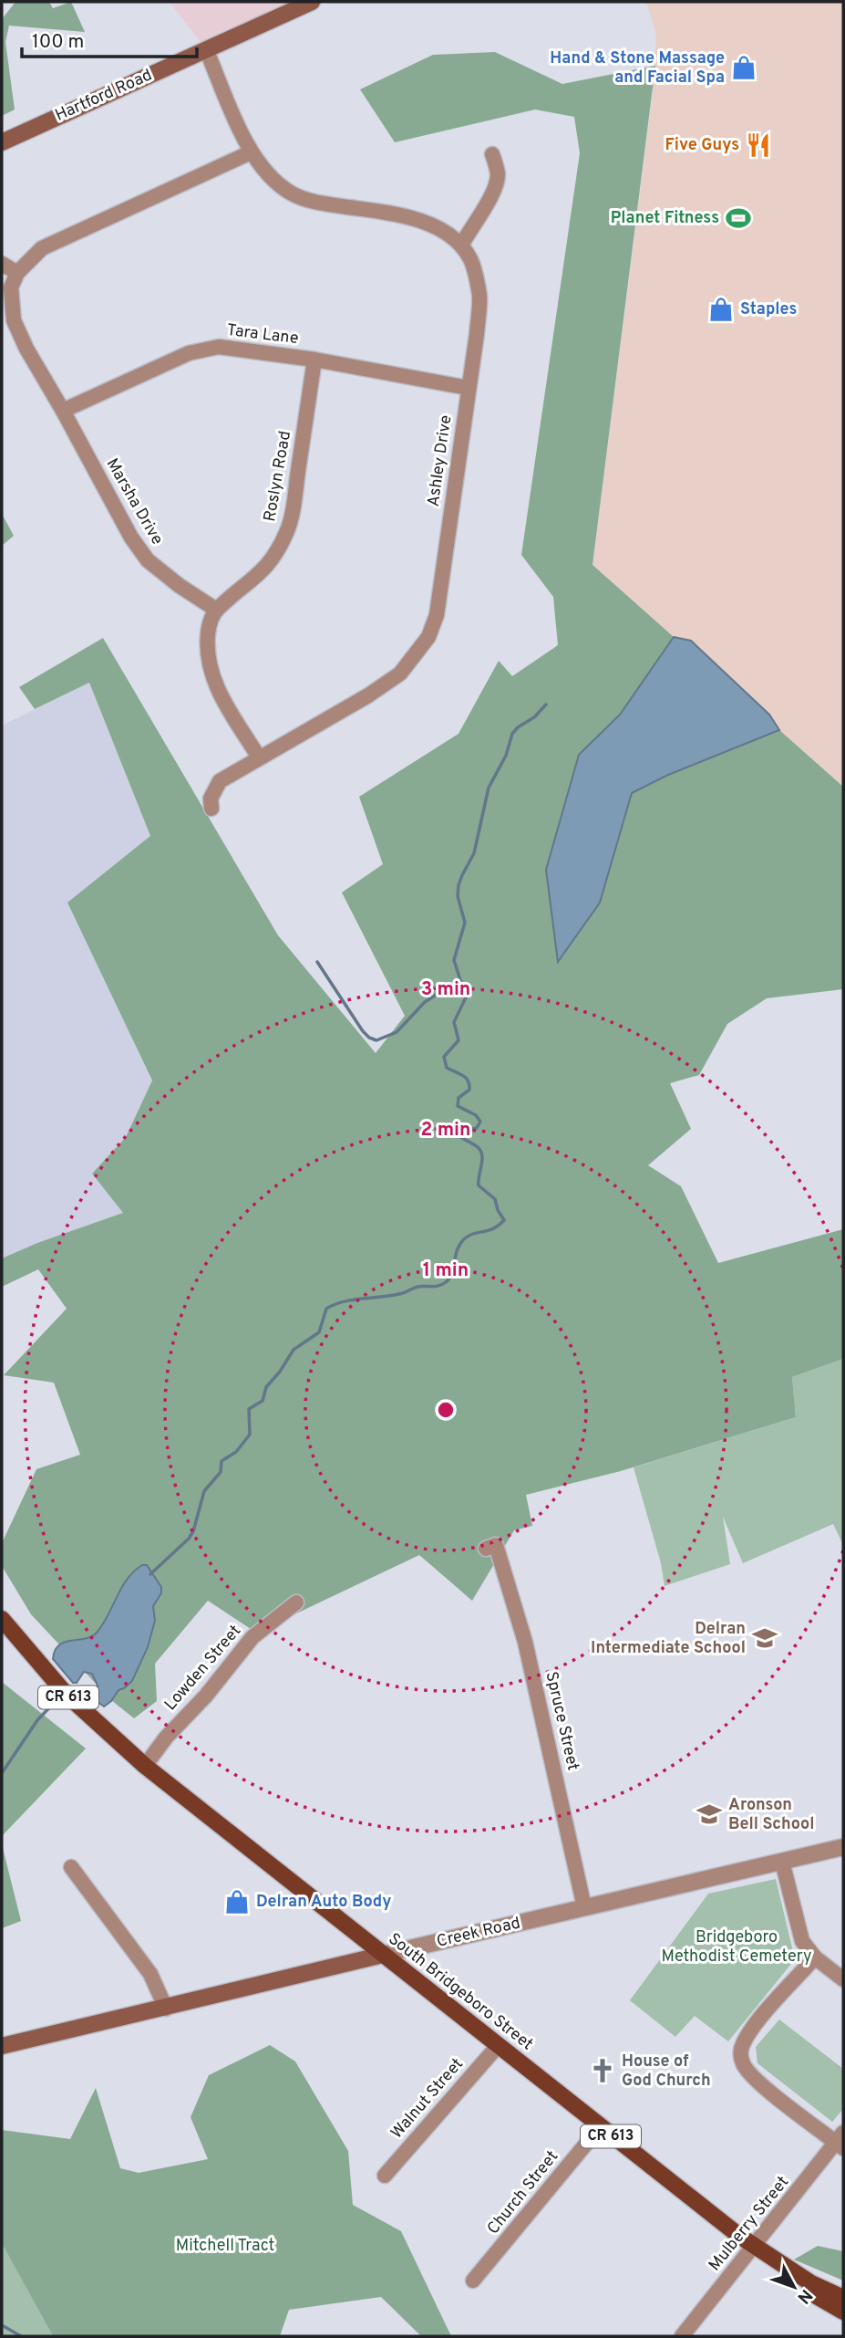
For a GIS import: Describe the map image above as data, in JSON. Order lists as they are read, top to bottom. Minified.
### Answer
{"streets":{"main road":["Hartford Road","CR 613","Creek Road","South Bridgeboro Street"],"street":["Tara Lane","Ashley Drive","Roslyn Road","Marsha Drive","Lowden Street","Spruce Street","Walnut Street","Church Street","Mulberry Street"]},"crossings":[["Hartford Road","Ashley Drive"],["Tara Lane","Ashley Drive"],["Tara Lane","Roslyn Road"],["Tara Lane","Marsha Drive"],["Roslyn Road","Marsha Drive"],["Lowden Street","CR 613"],["Lowden Street","South Bridgeboro Street"],["CR 613","South Bridgeboro Street"],["Spruce Street","Creek Road"],["Creek Road","South Bridgeboro Street"],["South Bridgeboro Street","Walnut Street"],["South Bridgeboro Street","Church Street"],["South Bridgeboro Street","Mulberry Street"]],"parks":["Bridgeboro Methodist Cemetery","Mitchell Tract"],"places":{"shop":["Hand & Stone Massage and Facial Spa","Staples","Delran Auto Body"],"restaurant":["Five Guys"],"sports":["Planet Fitness"],"school or university":["Delran Intermediate School","Aronson Bell School"],"church":["House of God Church"]},"scale_bar":"100 m","north":"bottom right","rings":["3 min","2 min","1 min"]}
